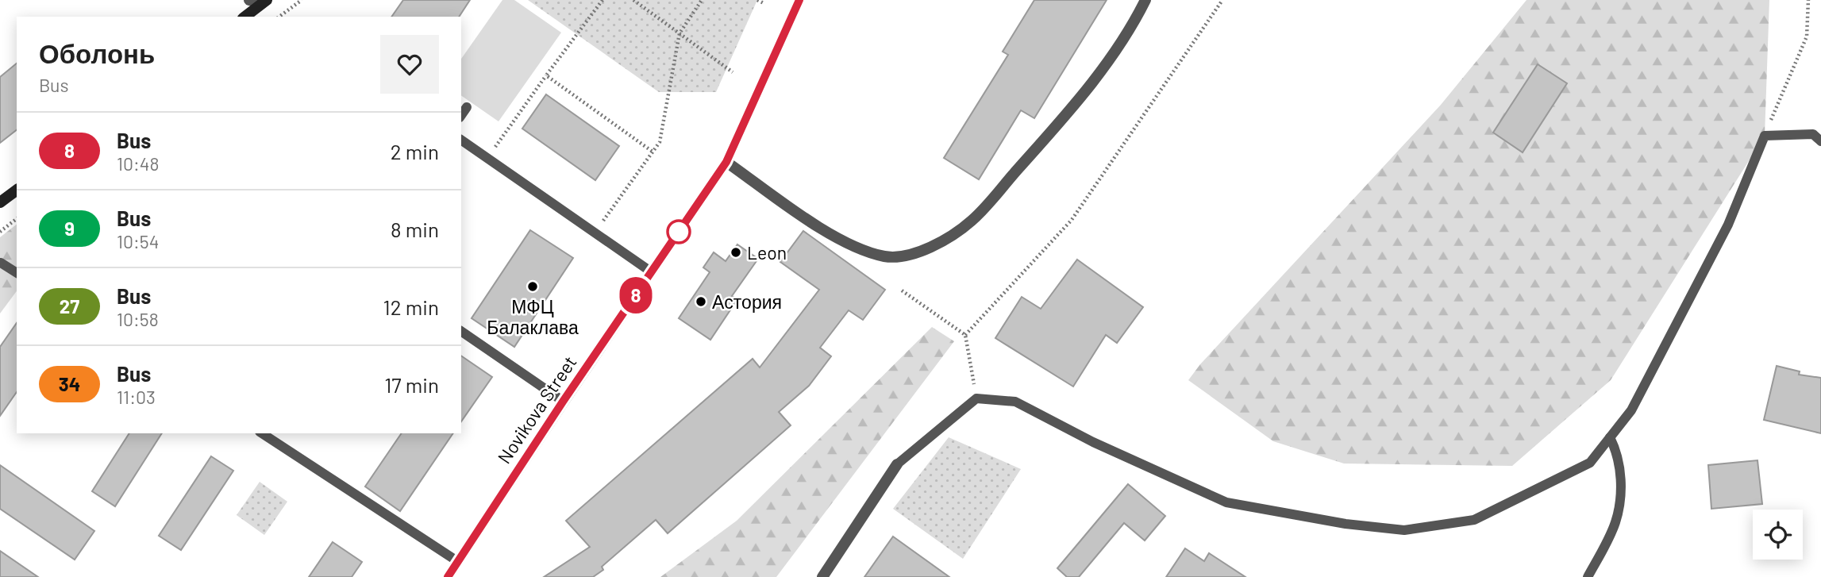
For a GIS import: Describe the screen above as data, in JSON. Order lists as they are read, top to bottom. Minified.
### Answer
{"streets":{"main road":["Novikova Street"]},"places":["Leon","МФЦ Балаклава","Астория"],"lines":["bus line 8"],"page":{"on_map":"8","heading":["Оболонь","Bus"],"list":[{"mark":"8","name":"Bus","note":"10:48","value":"2 min"},{"mark":"9","name":"Bus","note":"10:54","value":"8 min"},{"mark":"27","name":"Bus","note":"10:58","value":"12 min"},{"mark":"34","name":"Bus","note":"11:03","value":"17 min"}]}}
